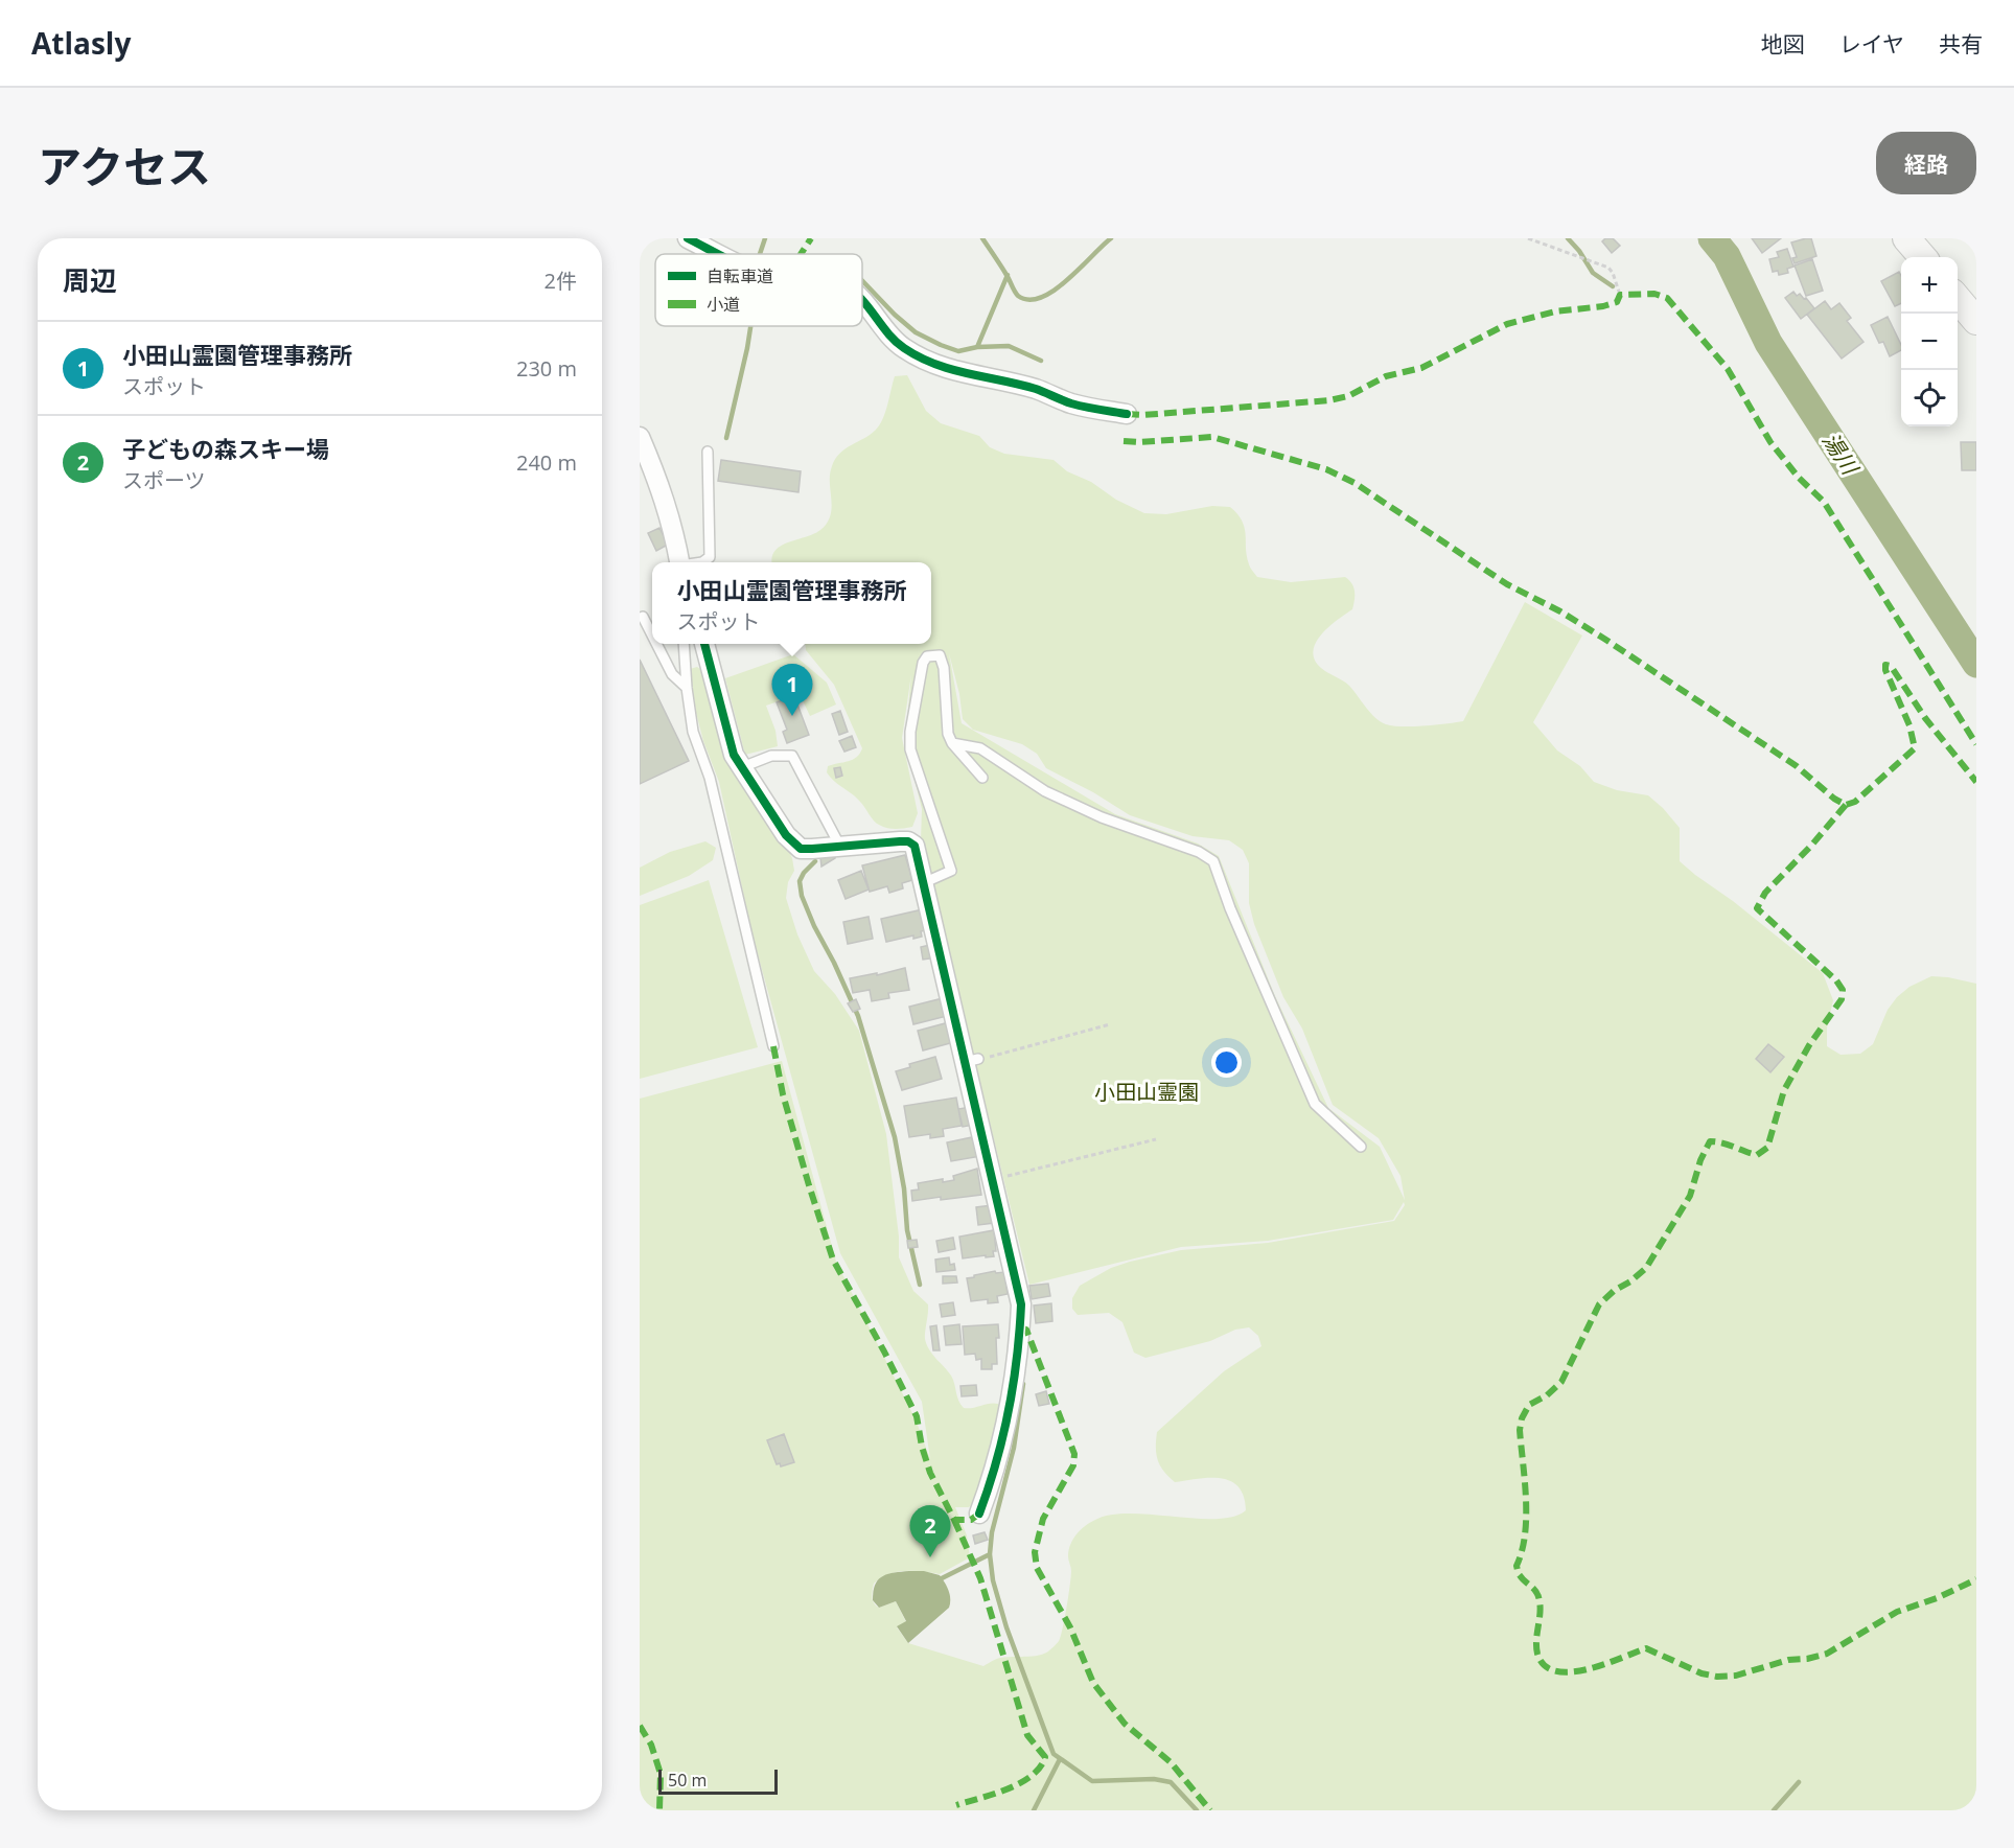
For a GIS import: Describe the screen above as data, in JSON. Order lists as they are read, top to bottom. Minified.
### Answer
{"water":["湯川"],"parks":["小田山霊園"],"legend":["自転車道","小道"],"scale_bar":"50 m","page":{"header":"Atlasly","nav":["地図","レイヤ","共有"],"title":"アクセス","buttons":"経路","heading":["周辺","2件"],"map_buttons":["+","−"],"list":[{"mark":"1","name":"小田山霊園管理事務所","note":"スポット","value":"230 m"},{"mark":"2","name":"子どもの森スキー場","note":"スポーツ","value":"240 m"}],"popup":["小田山霊園管理事務所","スポット"],"pins":["1","2"],"scale":"50 m"}}
